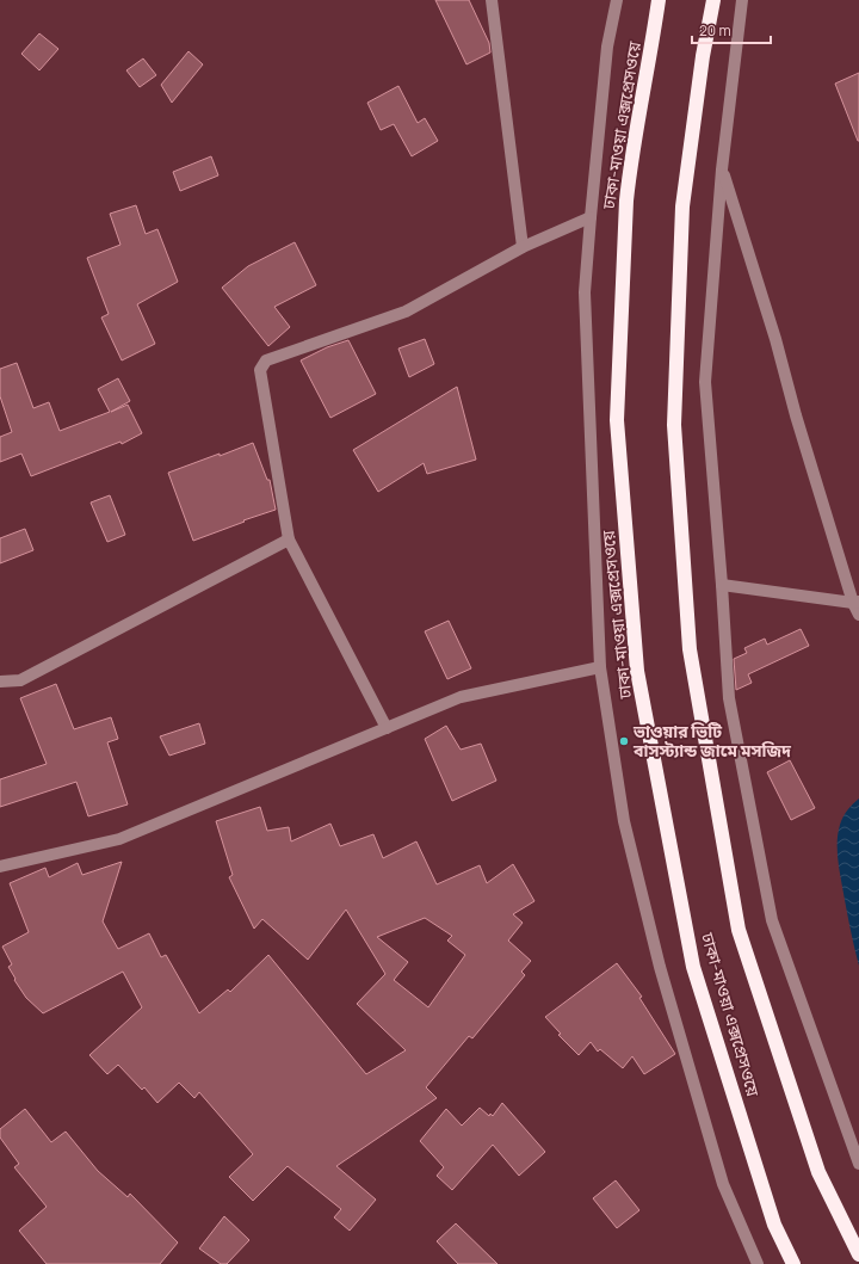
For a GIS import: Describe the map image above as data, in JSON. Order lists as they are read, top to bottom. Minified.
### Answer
{"streets":{"highway":["ঢাকা-মাওয়া এক্সপ্রেসওয়ে"]},"places":["ভাওয়ার ভিটি বাসস্ট্যান্ড জামে মসজিদ"],"scale_bar":"20 m"}
